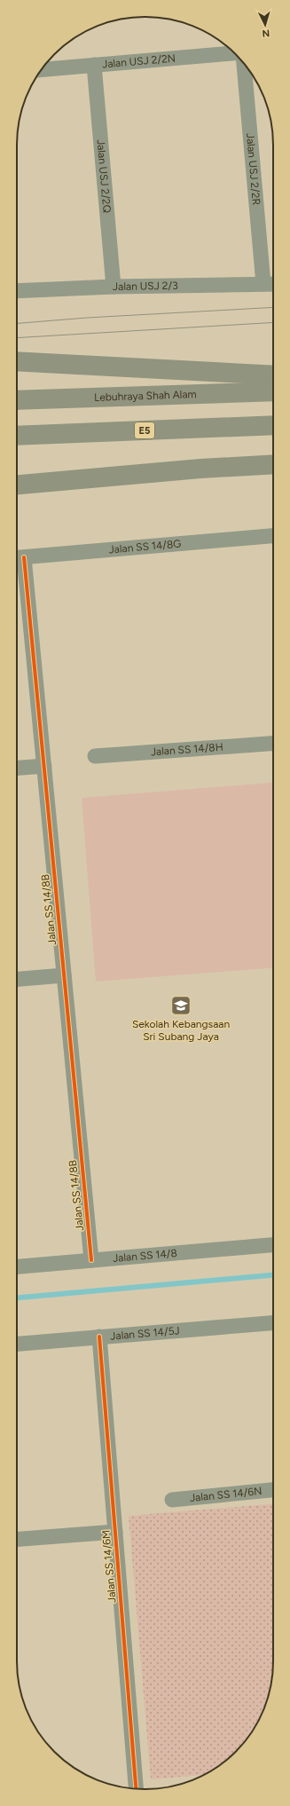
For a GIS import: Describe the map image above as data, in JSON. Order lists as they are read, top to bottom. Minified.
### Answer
{"streets":{"highway":["Lebuhraya Shah Alam","E5"],"street":["Jalan USJ 2/2N","Jalan USJ 2/2R","Jalan USJ 2/2Q","Jalan USJ 2/3","Jalan SS 14/8G","Jalan SS 14/8H","Jalan SS 14/8B","Jalan SS 14/8","Jalan SS 14/5J","Jalan SS 14/6N","Jalan SS 14/6M"]},"crossings":[["Jalan USJ 2/2N","Jalan USJ 2/2Q"],["Jalan USJ 2/2R","Jalan USJ 2/3"],["Jalan USJ 2/2Q","Jalan USJ 2/3"],["Jalan SS 14/8G","Jalan SS 14/8B"],["Jalan SS 14/8B","Jalan SS 14/8"],["Jalan SS 14/5J","Jalan SS 14/6M"]],"places":{"school or university":["Sekolah Kebangsaan Sri Subang Jaya"]},"north":"bottom"}
